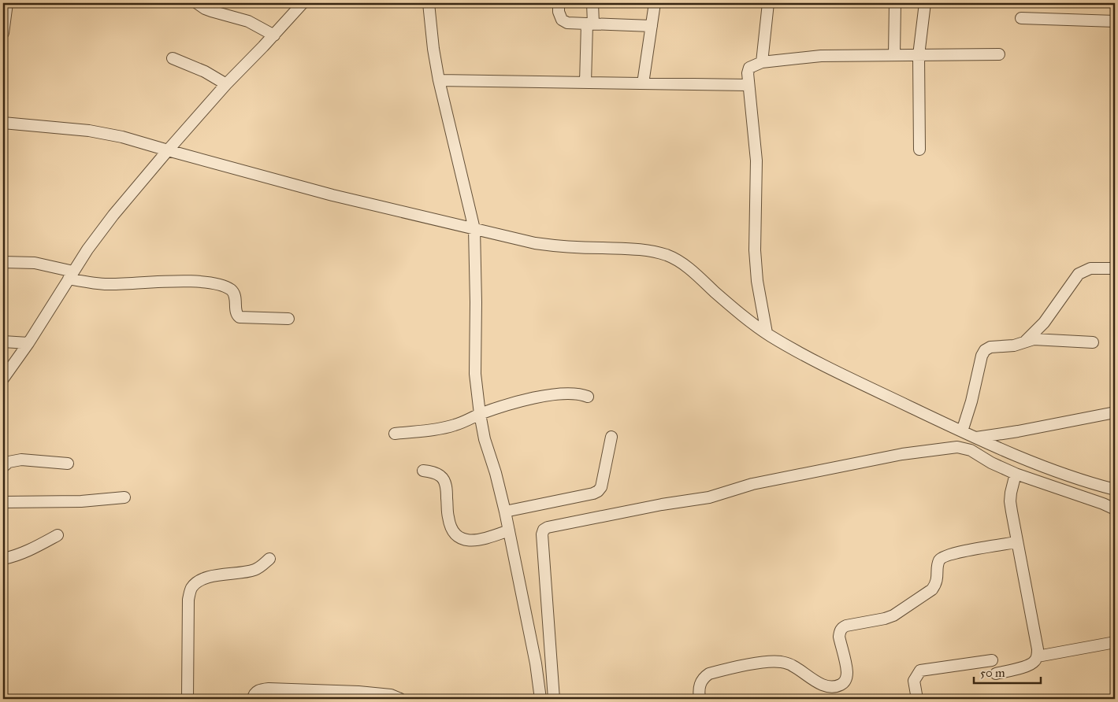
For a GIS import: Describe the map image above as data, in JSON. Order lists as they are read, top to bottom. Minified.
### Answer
{"scale_bar":"50 m"}
